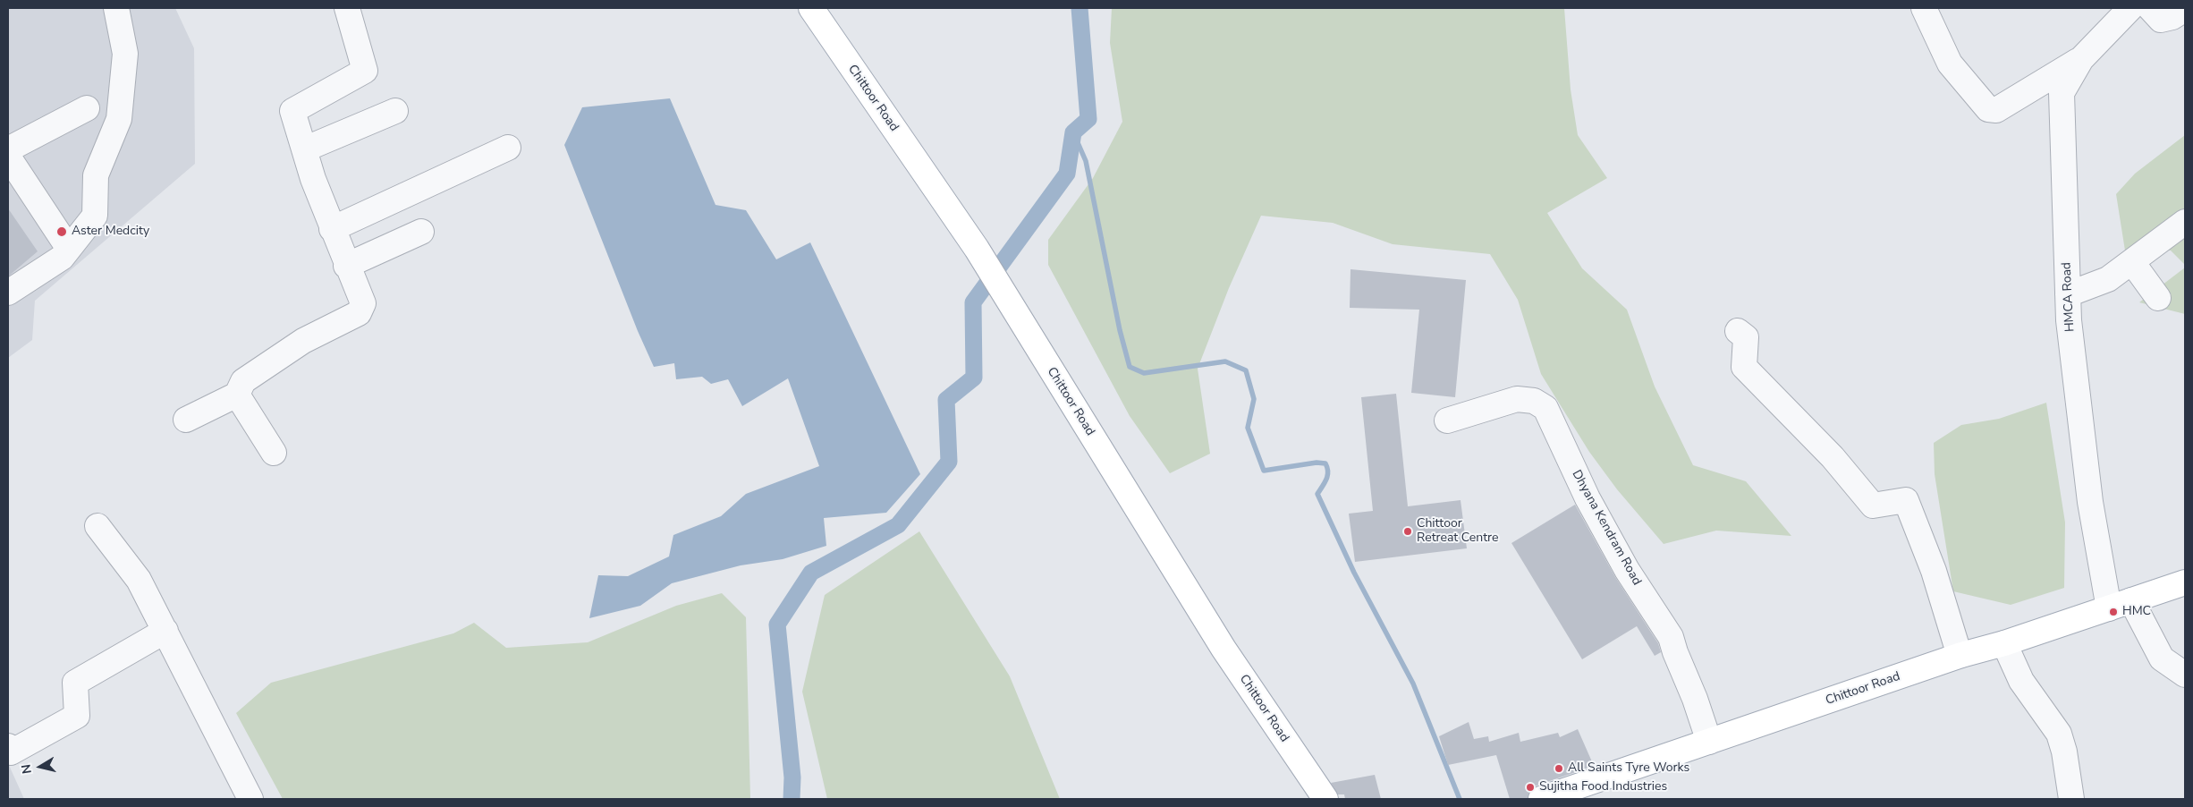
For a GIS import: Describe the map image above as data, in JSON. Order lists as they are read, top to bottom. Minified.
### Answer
{"streets":{"main road":["Chittoor Road"],"street":["HMCA Road","Dhyana Kendram Road"]},"crossings":[["Chittoor Road","HMCA Road"],["Chittoor Road","Dhyana Kendram Road"]],"places":["Aster Medcity","Chittoor Retreat Centre","HMC","All Saints Tyre Works","Sujitha Food Industries"],"north":"left"}
